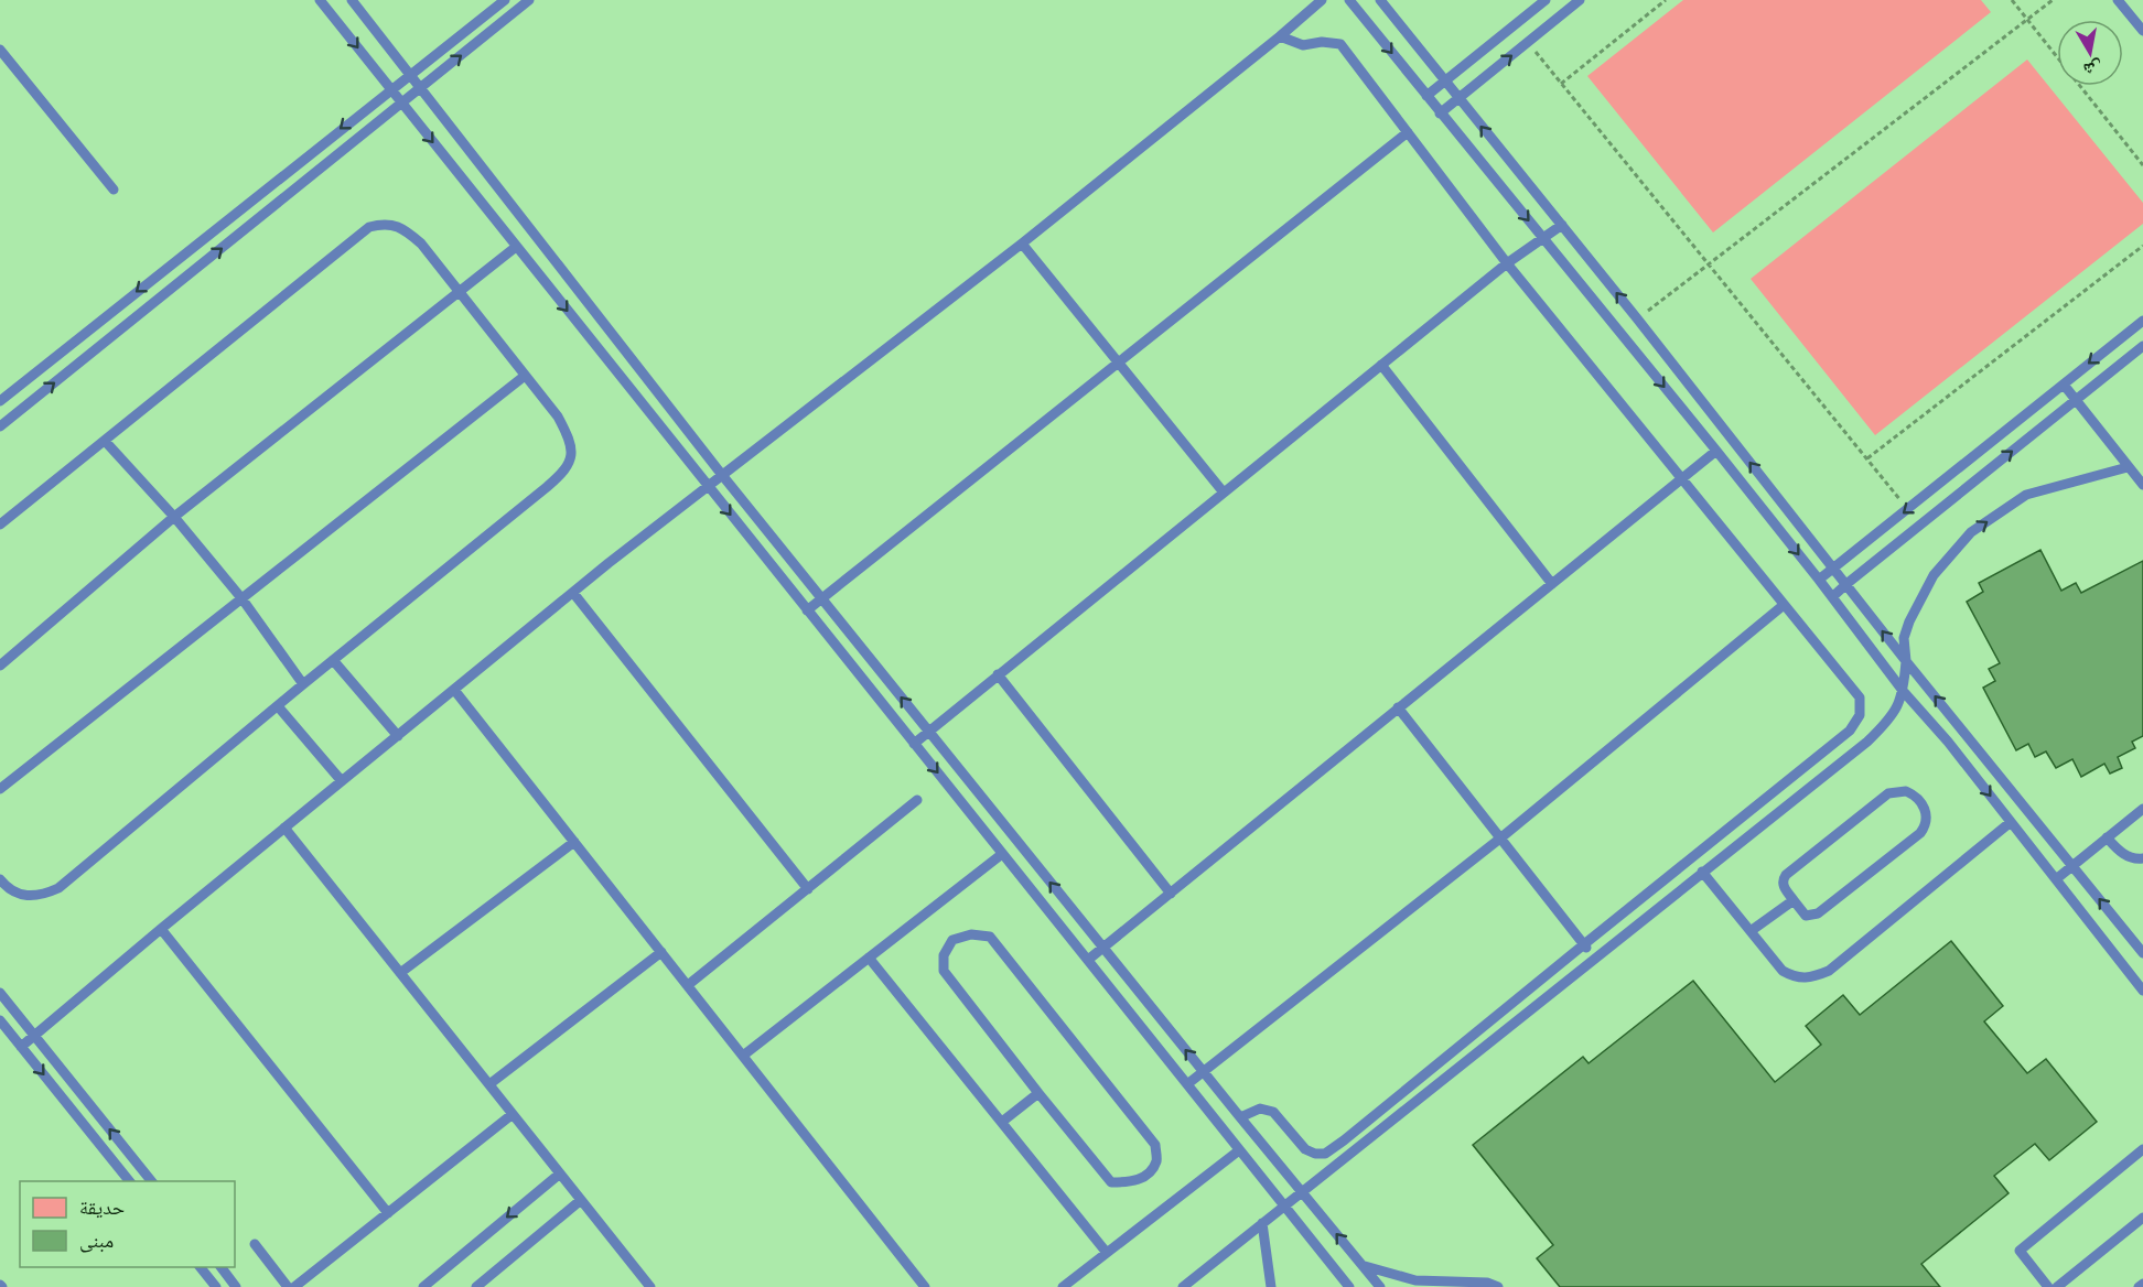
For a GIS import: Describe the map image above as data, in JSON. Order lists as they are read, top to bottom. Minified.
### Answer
{"legend":["حديقة","مبنى"],"north":"bottom"}
